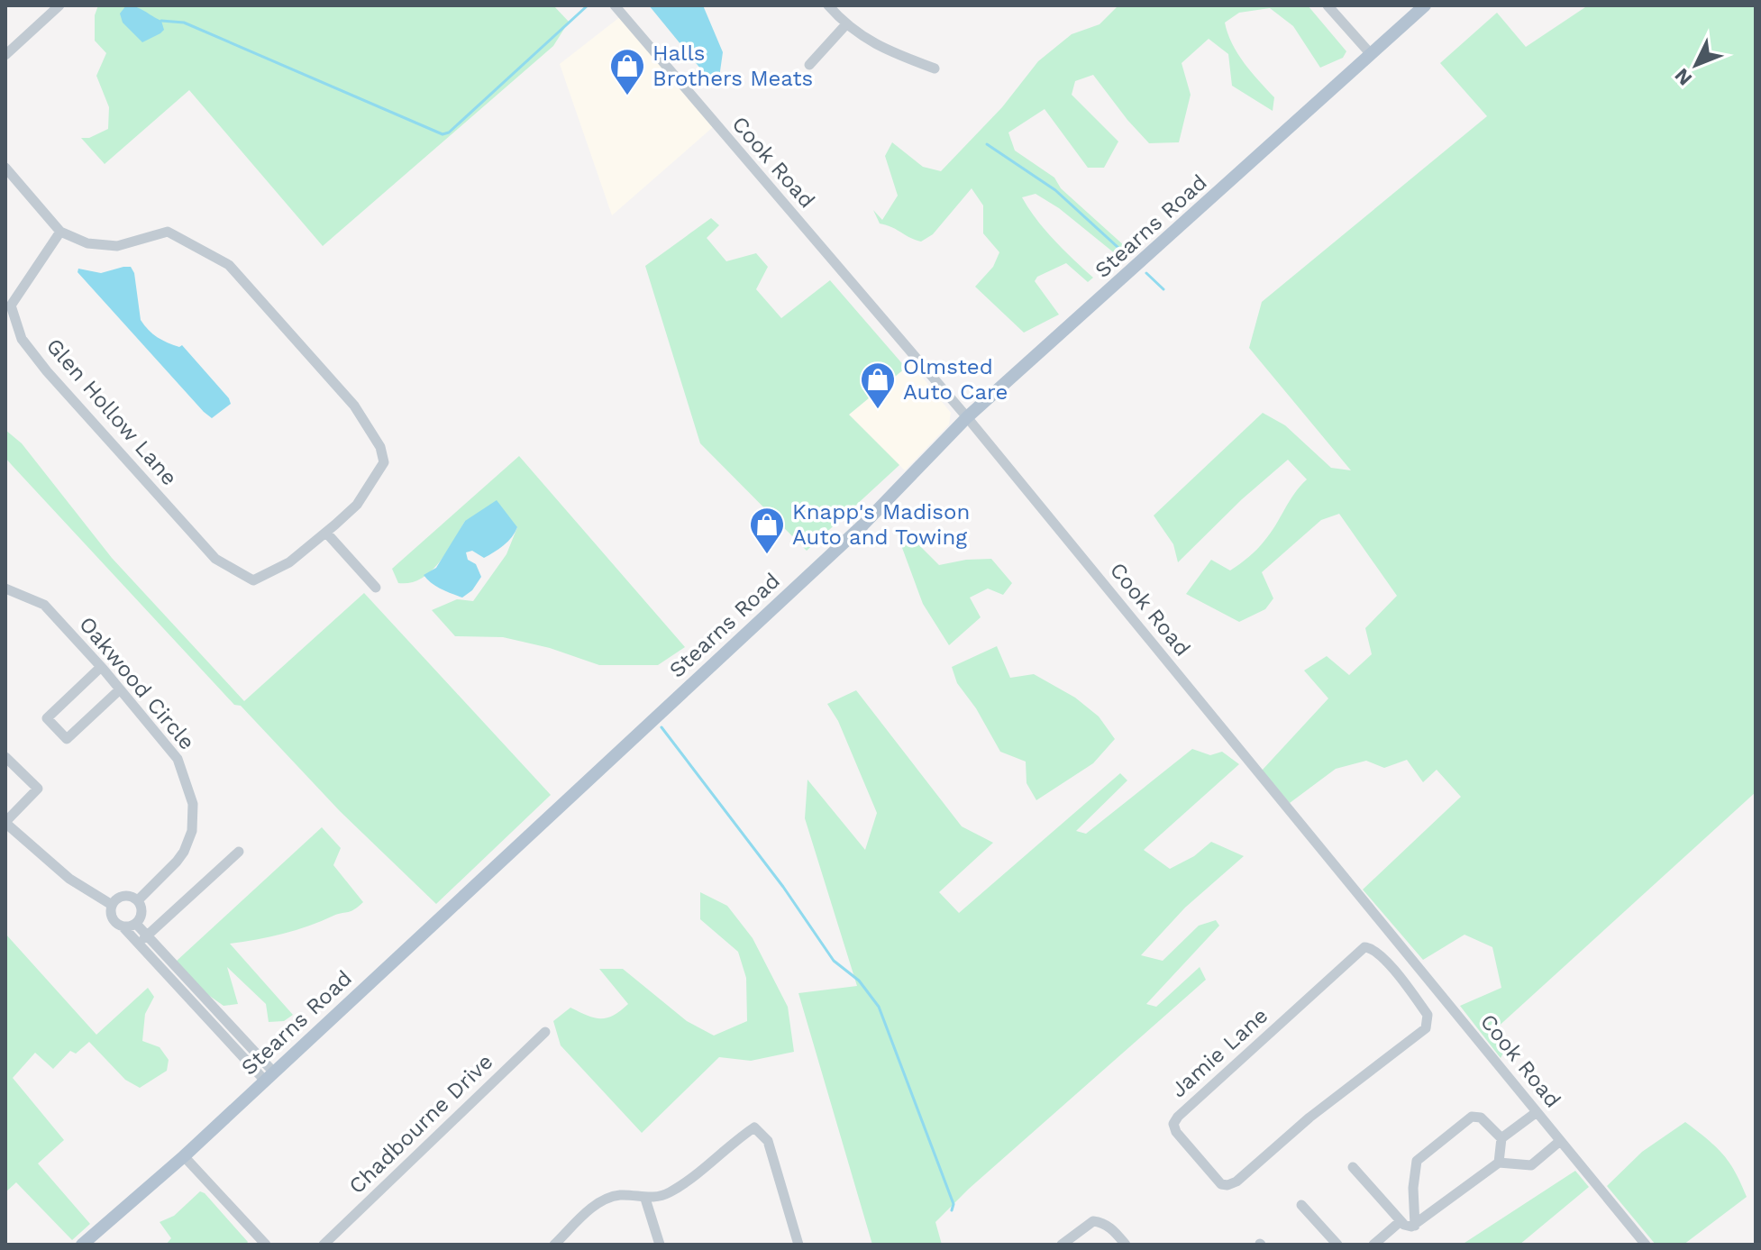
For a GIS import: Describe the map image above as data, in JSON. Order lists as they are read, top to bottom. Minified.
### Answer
{"streets":{"main road":["Stearns Road"],"street":["Cook Road","Glen Hollow Lane","Oakwood Circle","Jamie Lane","Chadbourne Drive"]},"crossings":[["Cook Road","Stearns Road"]],"places":{"shop":["Halls Brothers Meats","Olmsted Auto Care","Knapp's Madison Auto and Towing"]},"north":"bottom left"}
